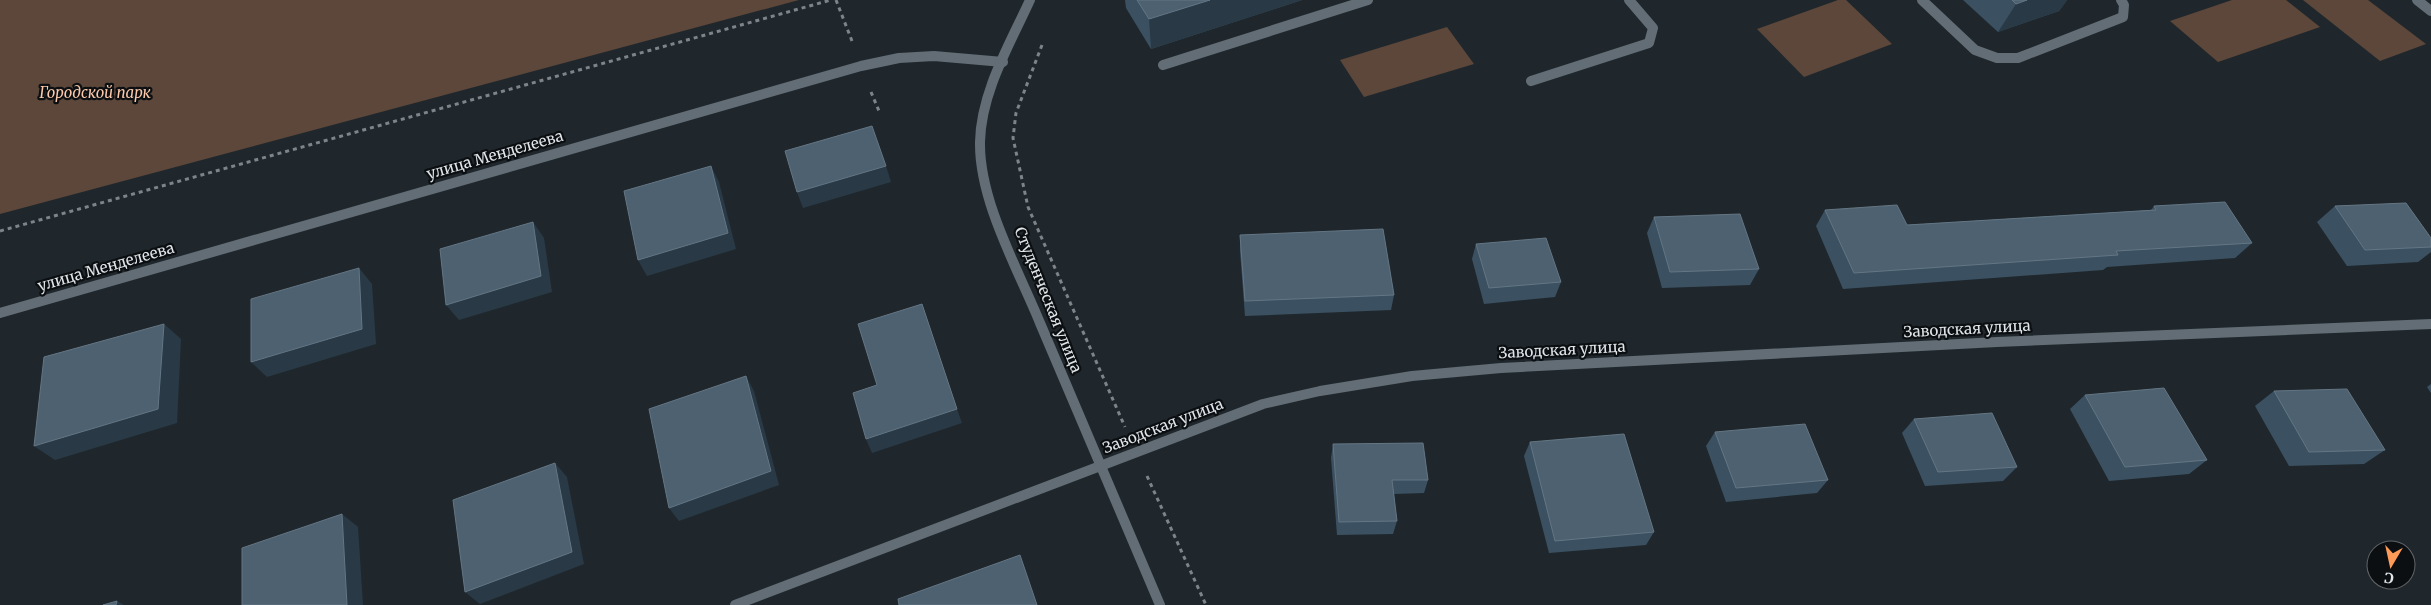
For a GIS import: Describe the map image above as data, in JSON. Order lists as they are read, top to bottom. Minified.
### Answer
{"streets":{"street":["улица Менделеева","Студенческая улица","Заводская улица"]},"crossings":[["улица Менделеева","Студенческая улица"],["Студенческая улица","Заводская улица"]],"parks":["Городской парк"],"north":"bottom"}
